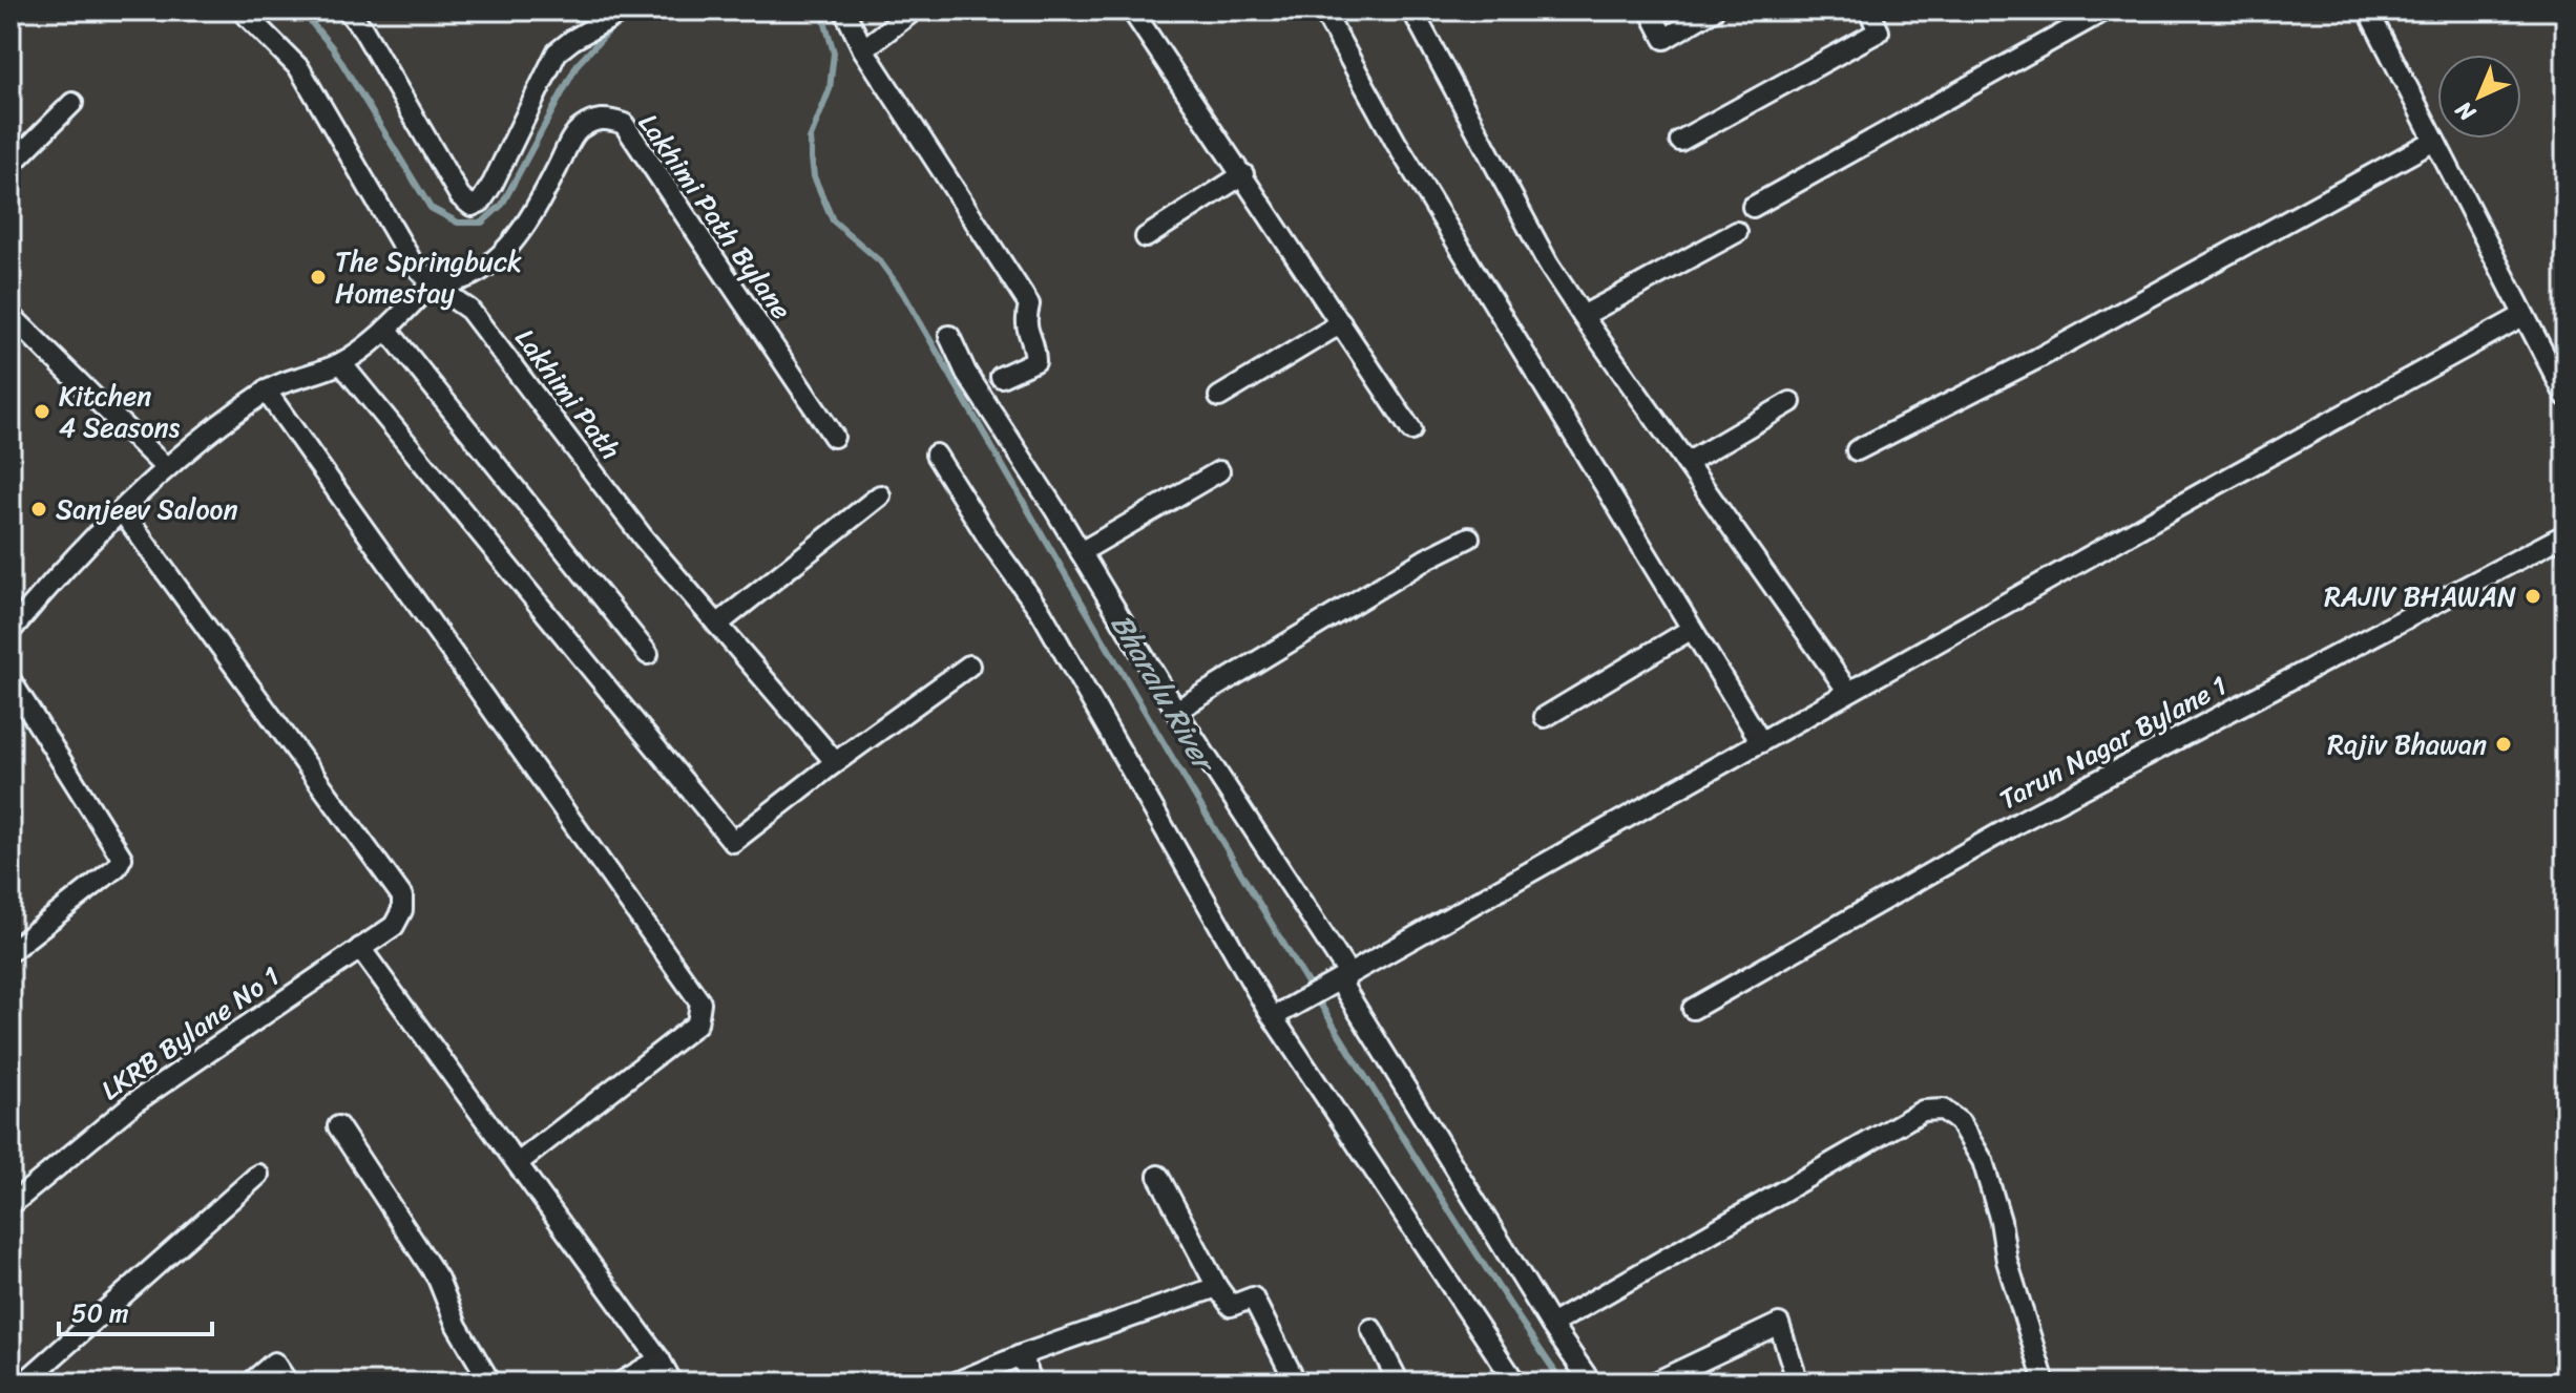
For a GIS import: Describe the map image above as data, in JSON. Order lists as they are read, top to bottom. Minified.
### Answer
{"streets":{"street":["Lakhimi Path Bylane","Lakhimi Path","Tarun Nagar Bylane 1","LKRB Bylane No 1"]},"crossings":[["Lakhimi Path Bylane","Lakhimi Path"]],"water":["Bharalu River"],"places":["The Springbuck Homestay","Kitchen 4 Seasons","Sanjeev Saloon","RAJIV BHAWAN","Rajiv Bhawan"],"scale_bar":"50 m","north":"bottom left"}
